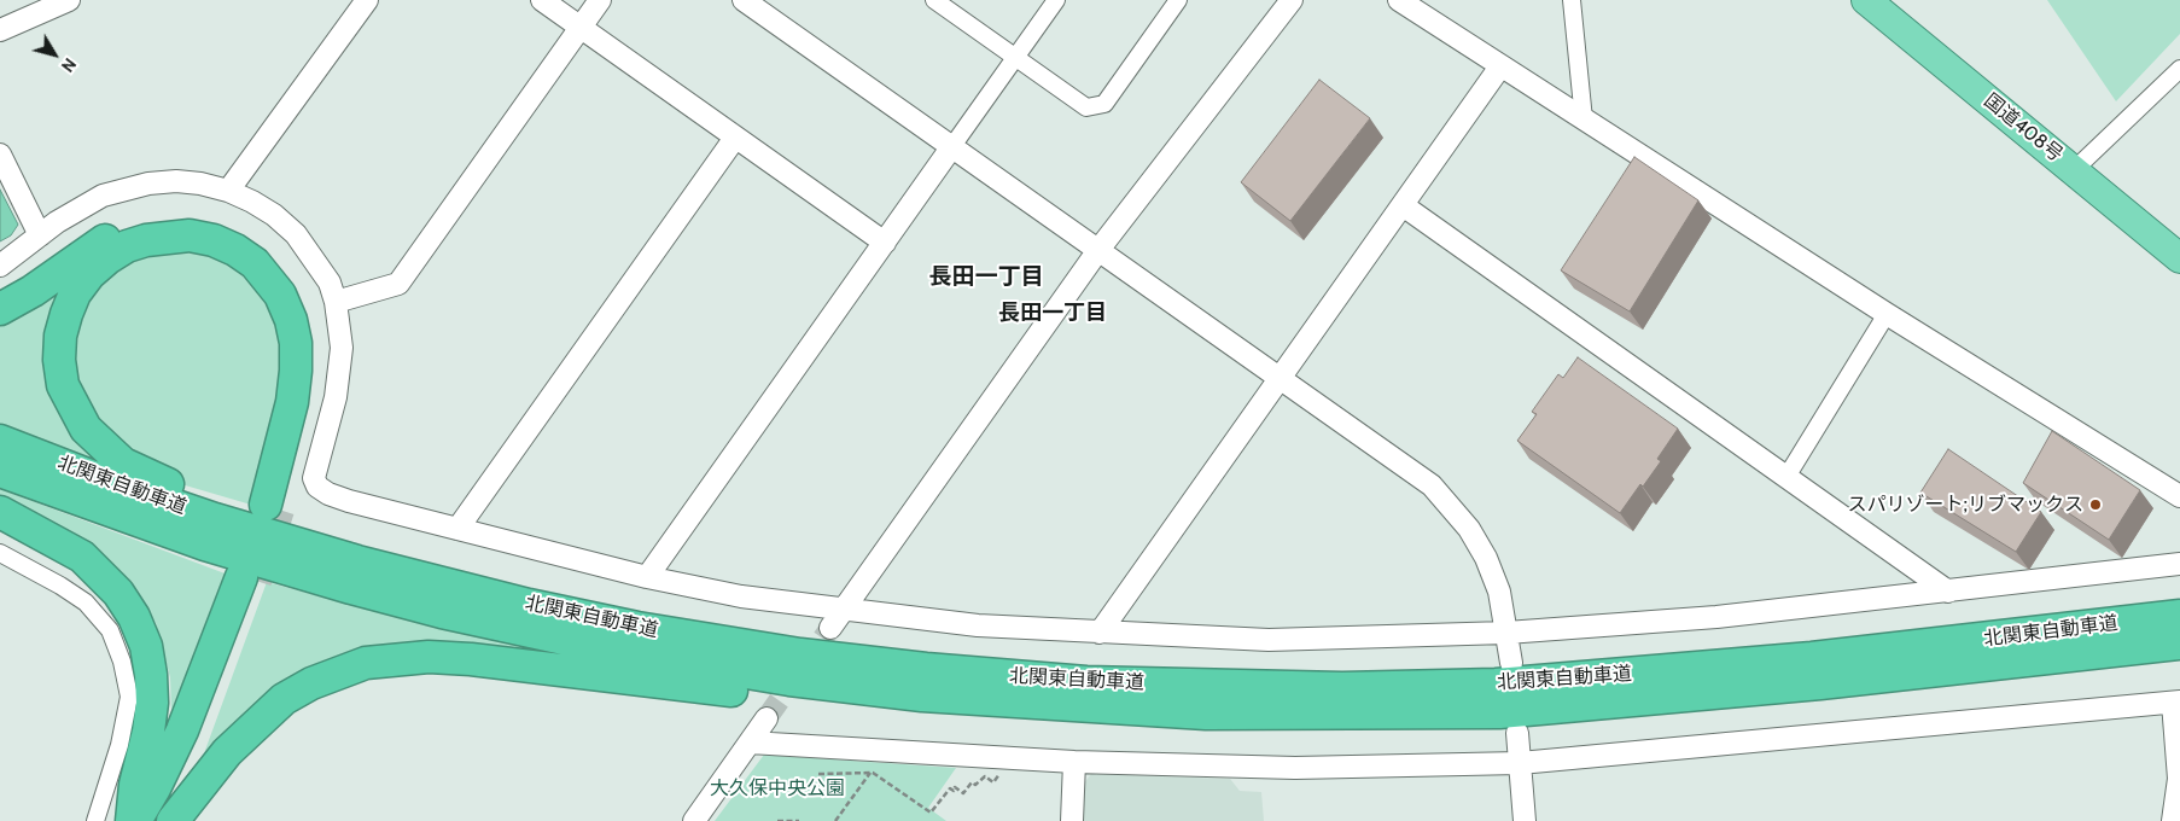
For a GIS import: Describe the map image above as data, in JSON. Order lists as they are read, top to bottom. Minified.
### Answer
{"streets":{"highway":["国道408号","北関東自動車道"]},"districts":["長田一丁目","長田一丁目"],"parks":["大久保中央公園"],"places":["スパリゾート;リブマックス"],"north":"bottom right"}
